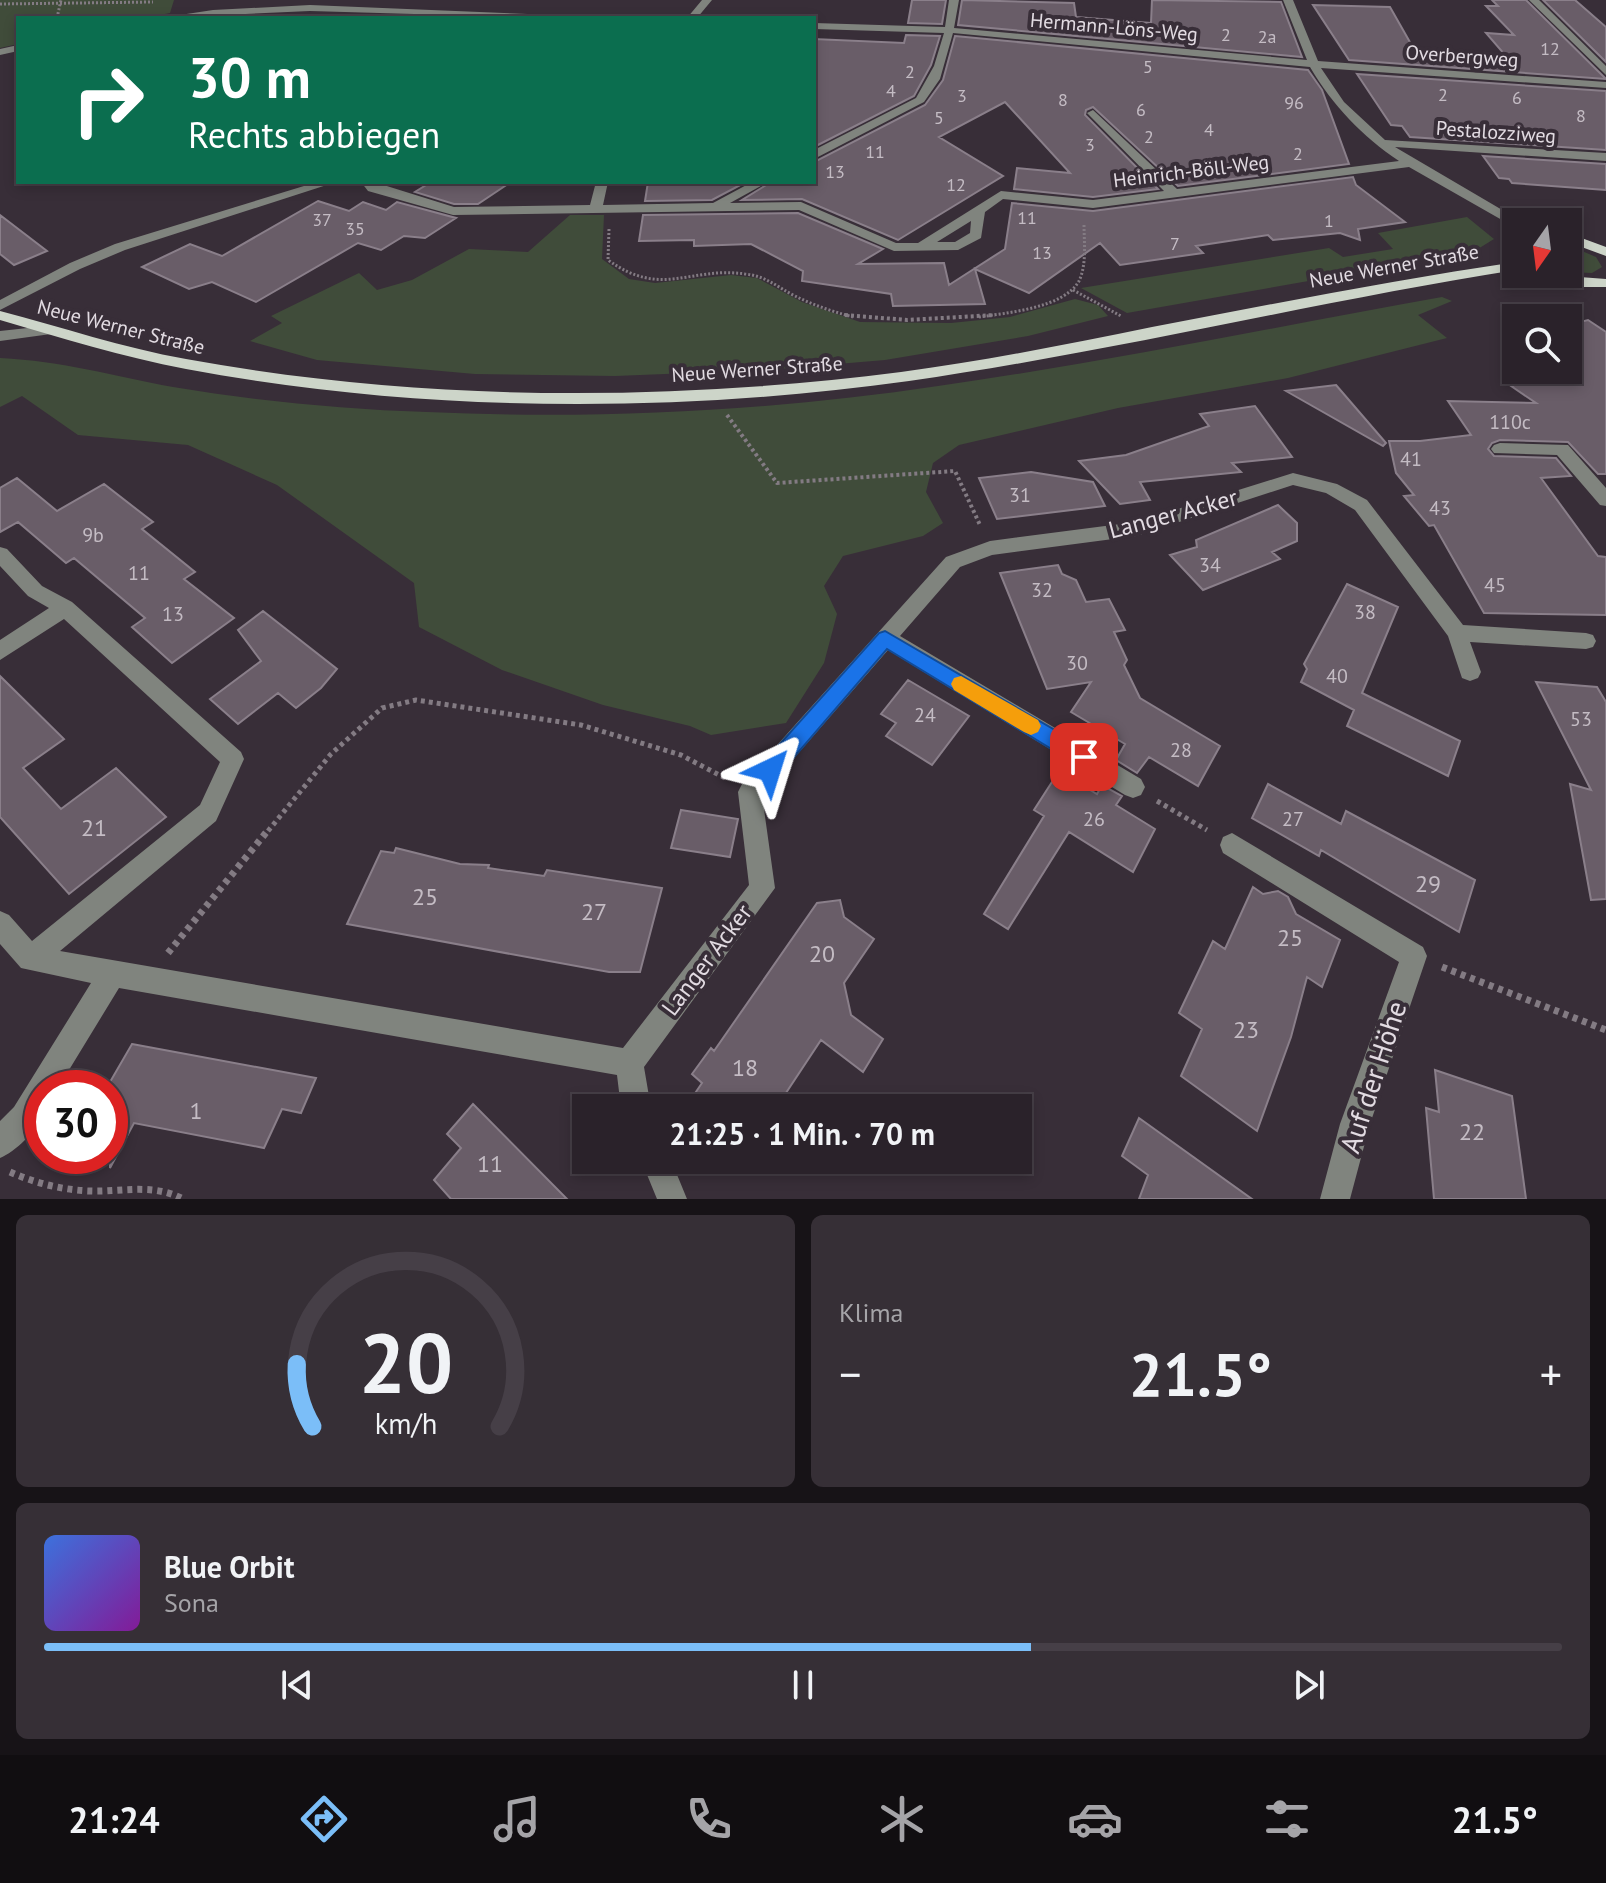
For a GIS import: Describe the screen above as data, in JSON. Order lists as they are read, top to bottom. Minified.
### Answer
{"streets":{"main road":["Neue Werner Straße"],"street":["Hermann-Löns-Weg","Overbergweg","Pestalozziweg","Heinrich-Böll-Weg","Langer Acker","Auf der Höhe"]},"crossings":[["Hermann-Löns-Weg","Overbergweg"]],"house_numbers":["2","2a","12","5","2","4","2","3","6","8","96","6","8","5","4","2","3","11","2","13","12","11","37","1","35","7","13","110c","41","31","43","9b","34","11","45","32","38","13","30","40","24","53","28","26","27","21","29","25","27","25","20","23","18","1","22","11"],"north":"bottom","page":{"turn":["30 m","Rechts abbiegen"],"limit":"30","trip":"21:25 · 1 Min. · 70 m","tile":"Klima","heat":["−","21.5°","+"],"song":["Blue Orbit","Sona"],"tabs":["21:24","21.5°"],"gauge":["20","km/h"]}}
